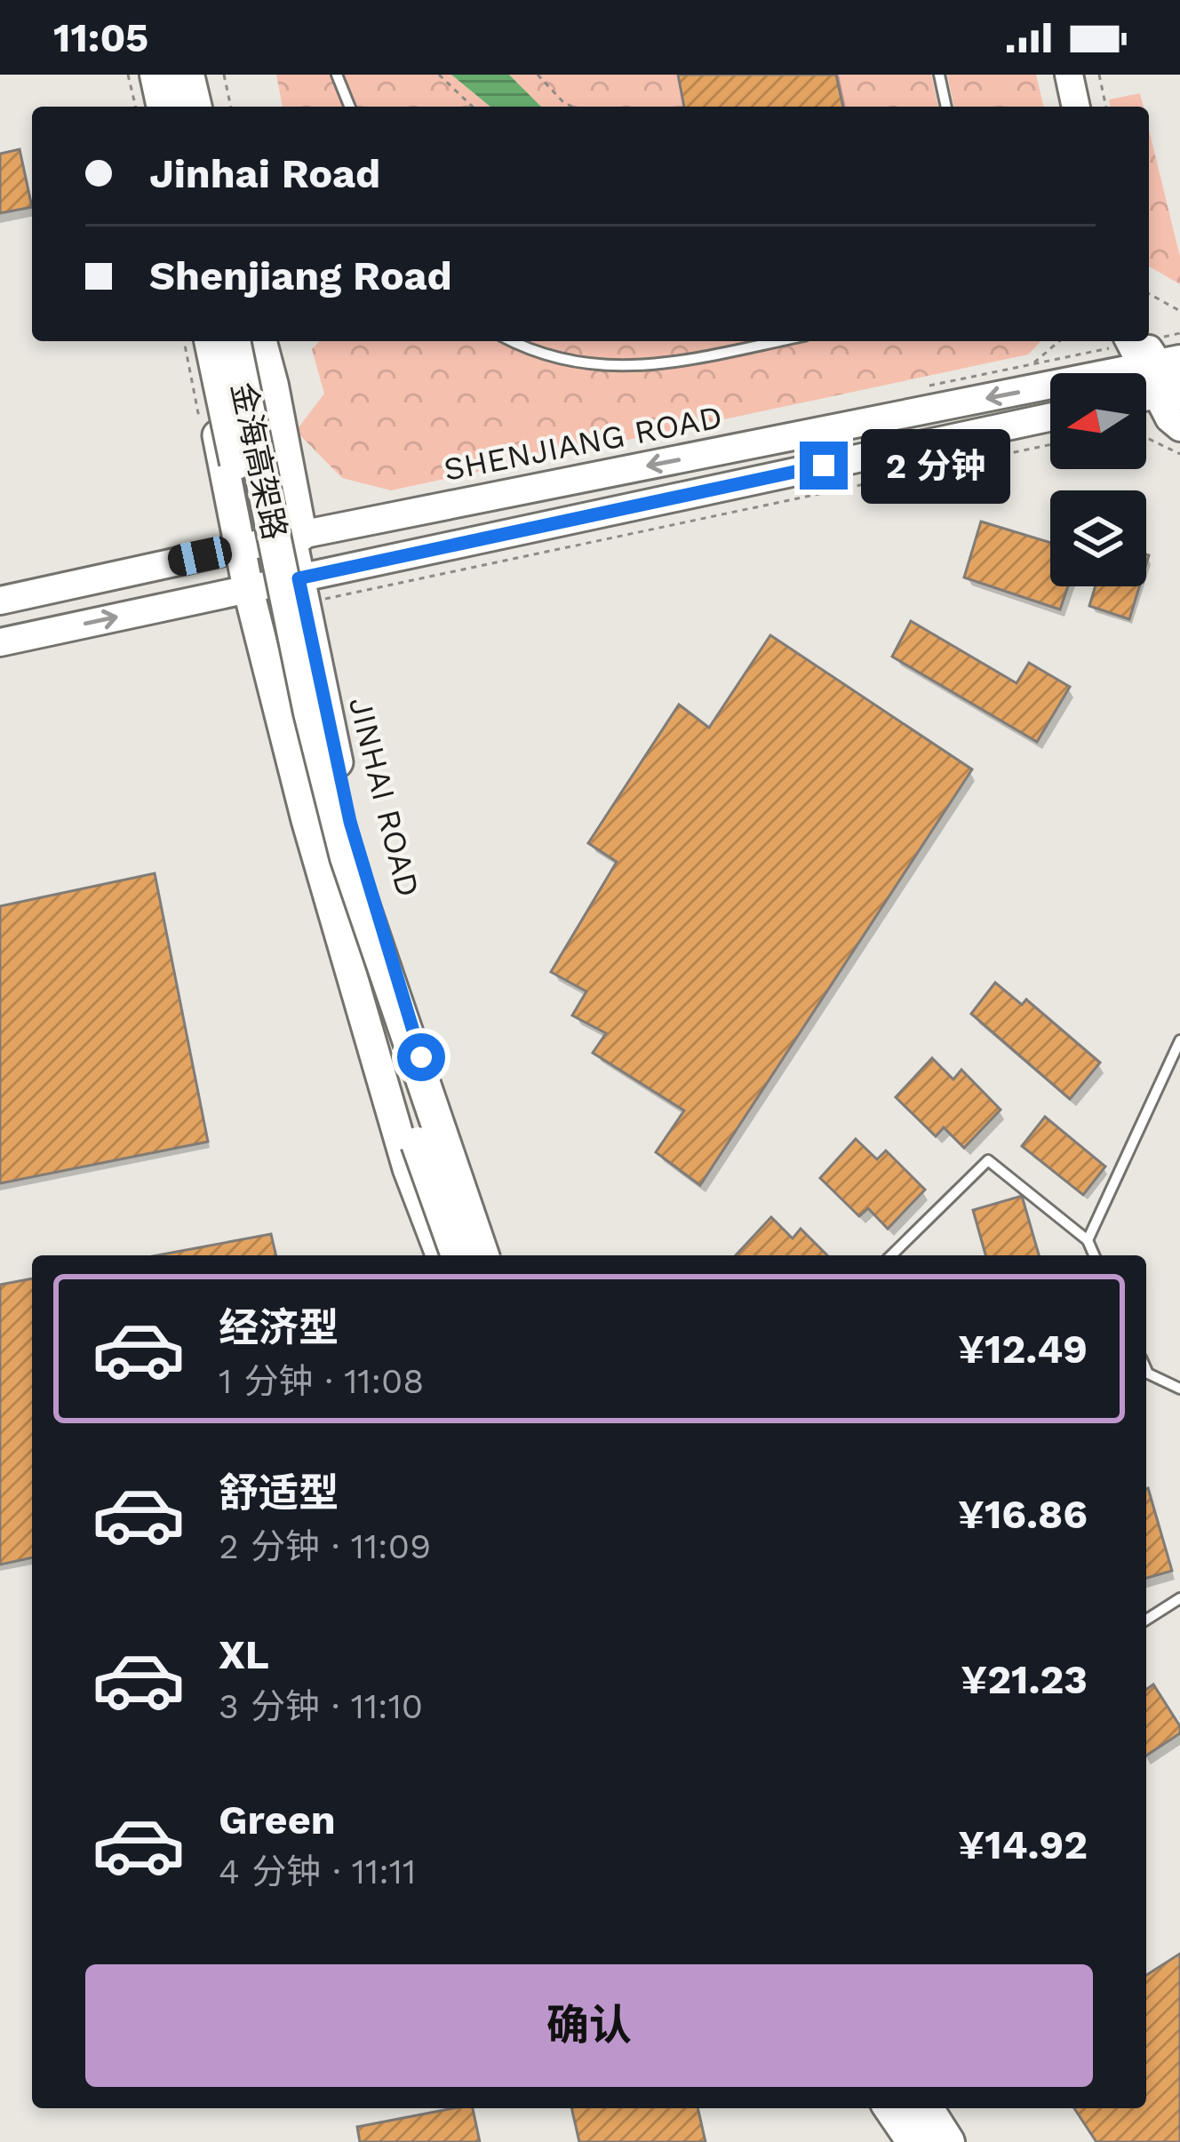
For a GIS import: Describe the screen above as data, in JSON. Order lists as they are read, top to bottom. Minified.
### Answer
{"streets":{"highway":["金海高架路"],"main road":["SHENJIANG ROAD","JINHAI ROAD"]},"crossings":[["SHENJIANG ROAD","JINHAI ROAD"]],"north":"left","page":{"status":"11:05","banner":["Jinhai Road","Shenjiang Road"],"bubble":"2 分钟","list":[{"name":"经济型","note":"1 分钟 · 11:08","value":"¥12.49"},{"name":"舒适型","note":"2 分钟 · 11:09","value":"¥16.86"},{"name":"XL","note":"3 分钟 · 11:10","value":"¥21.23"},{"name":"Green","note":"4 分钟 · 11:11","value":"¥14.92"}],"buttons":"确认"}}
